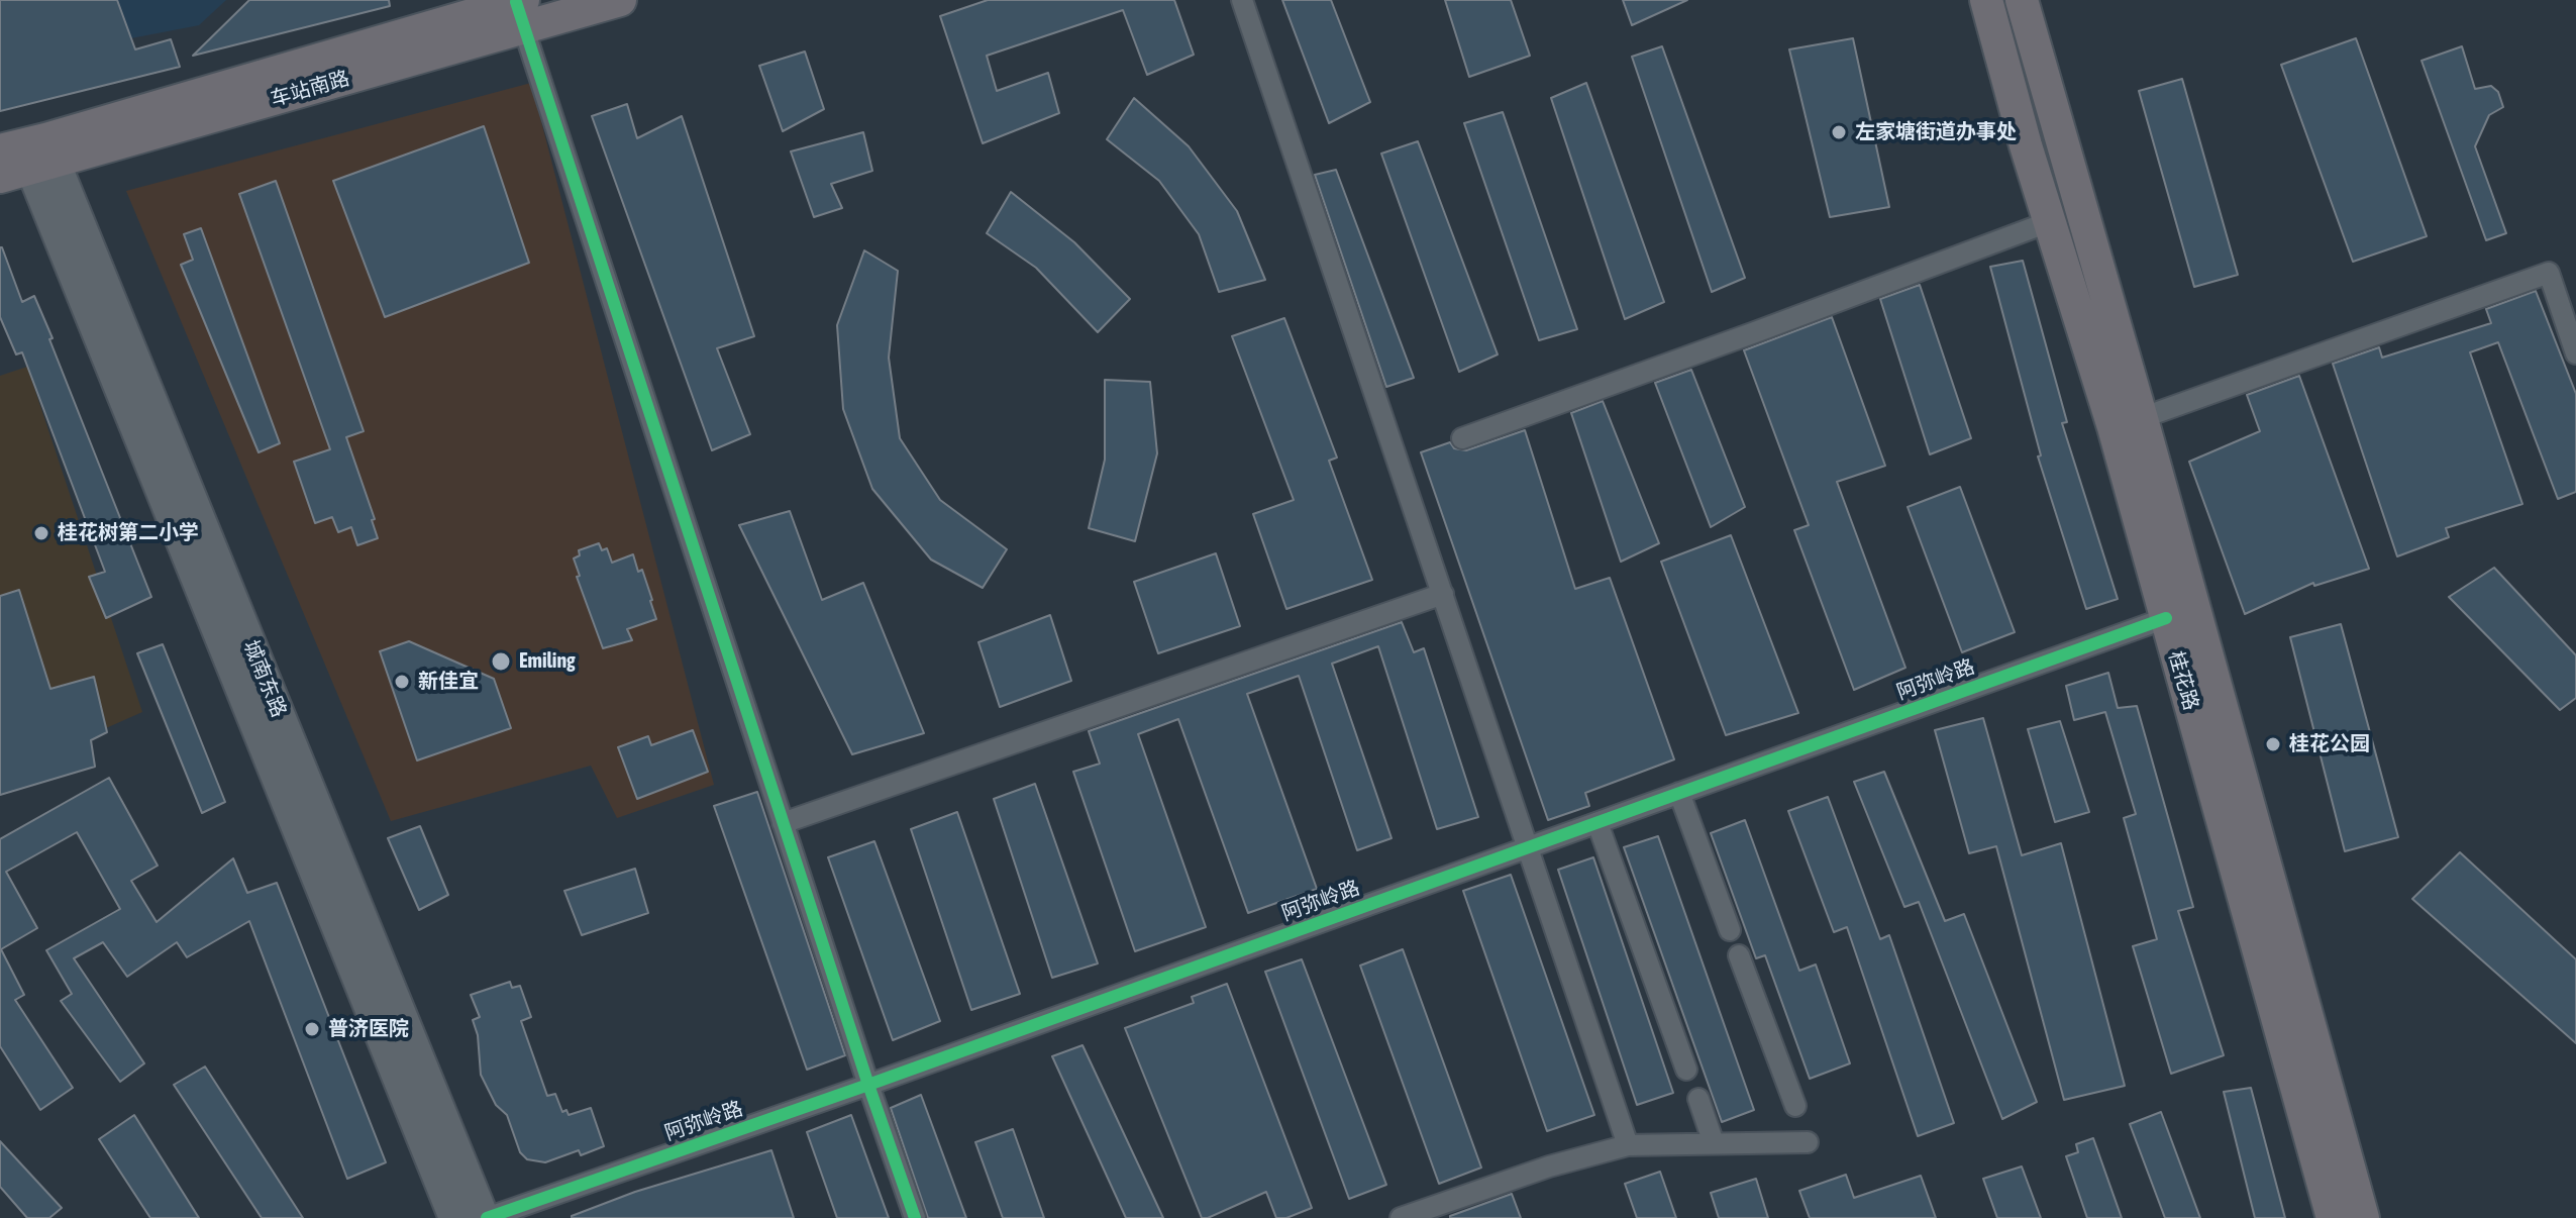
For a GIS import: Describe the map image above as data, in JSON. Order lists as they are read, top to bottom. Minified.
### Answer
{"streets":{"main road":["车站南路","城南东路","桂花路"],"street":["阿弥岭路"]},"crossings":[["车站南路","城南东路"],["城南东路","阿弥岭路"],["阿弥岭路","桂花路"]],"places":["左家塘街道办事处","桂花树第二小学","Emiling","新佳宜","桂花公园","普济医院"]}
